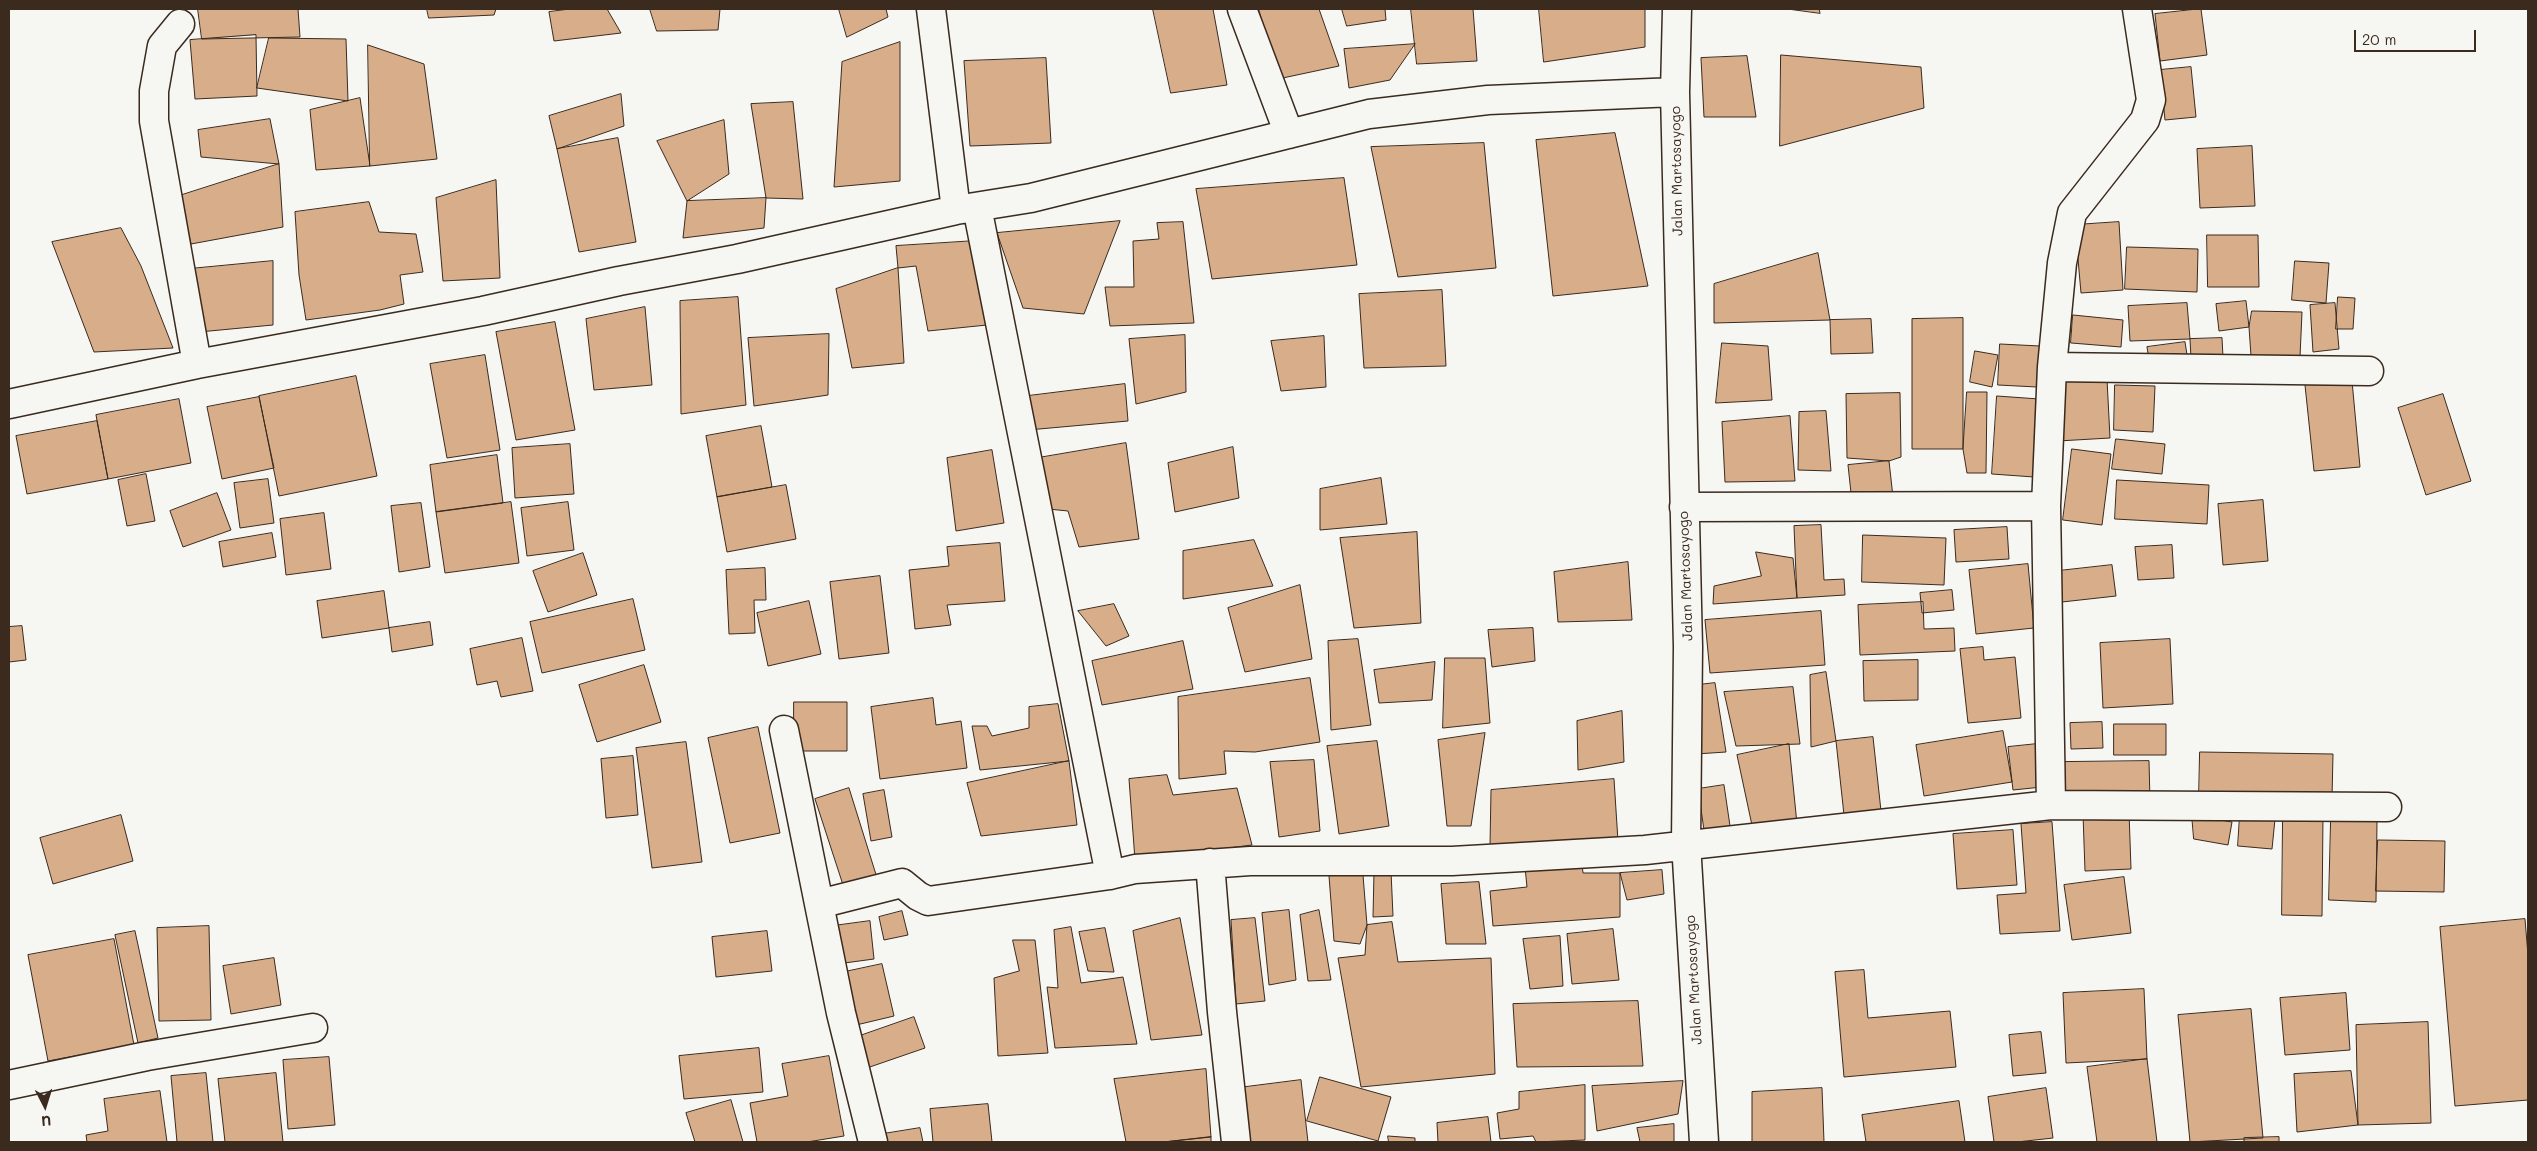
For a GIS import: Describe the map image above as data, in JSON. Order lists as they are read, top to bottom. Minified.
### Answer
{"streets":{"street":["Jalan Martosayogo"]},"scale_bar":"20 m","north":"bottom"}
